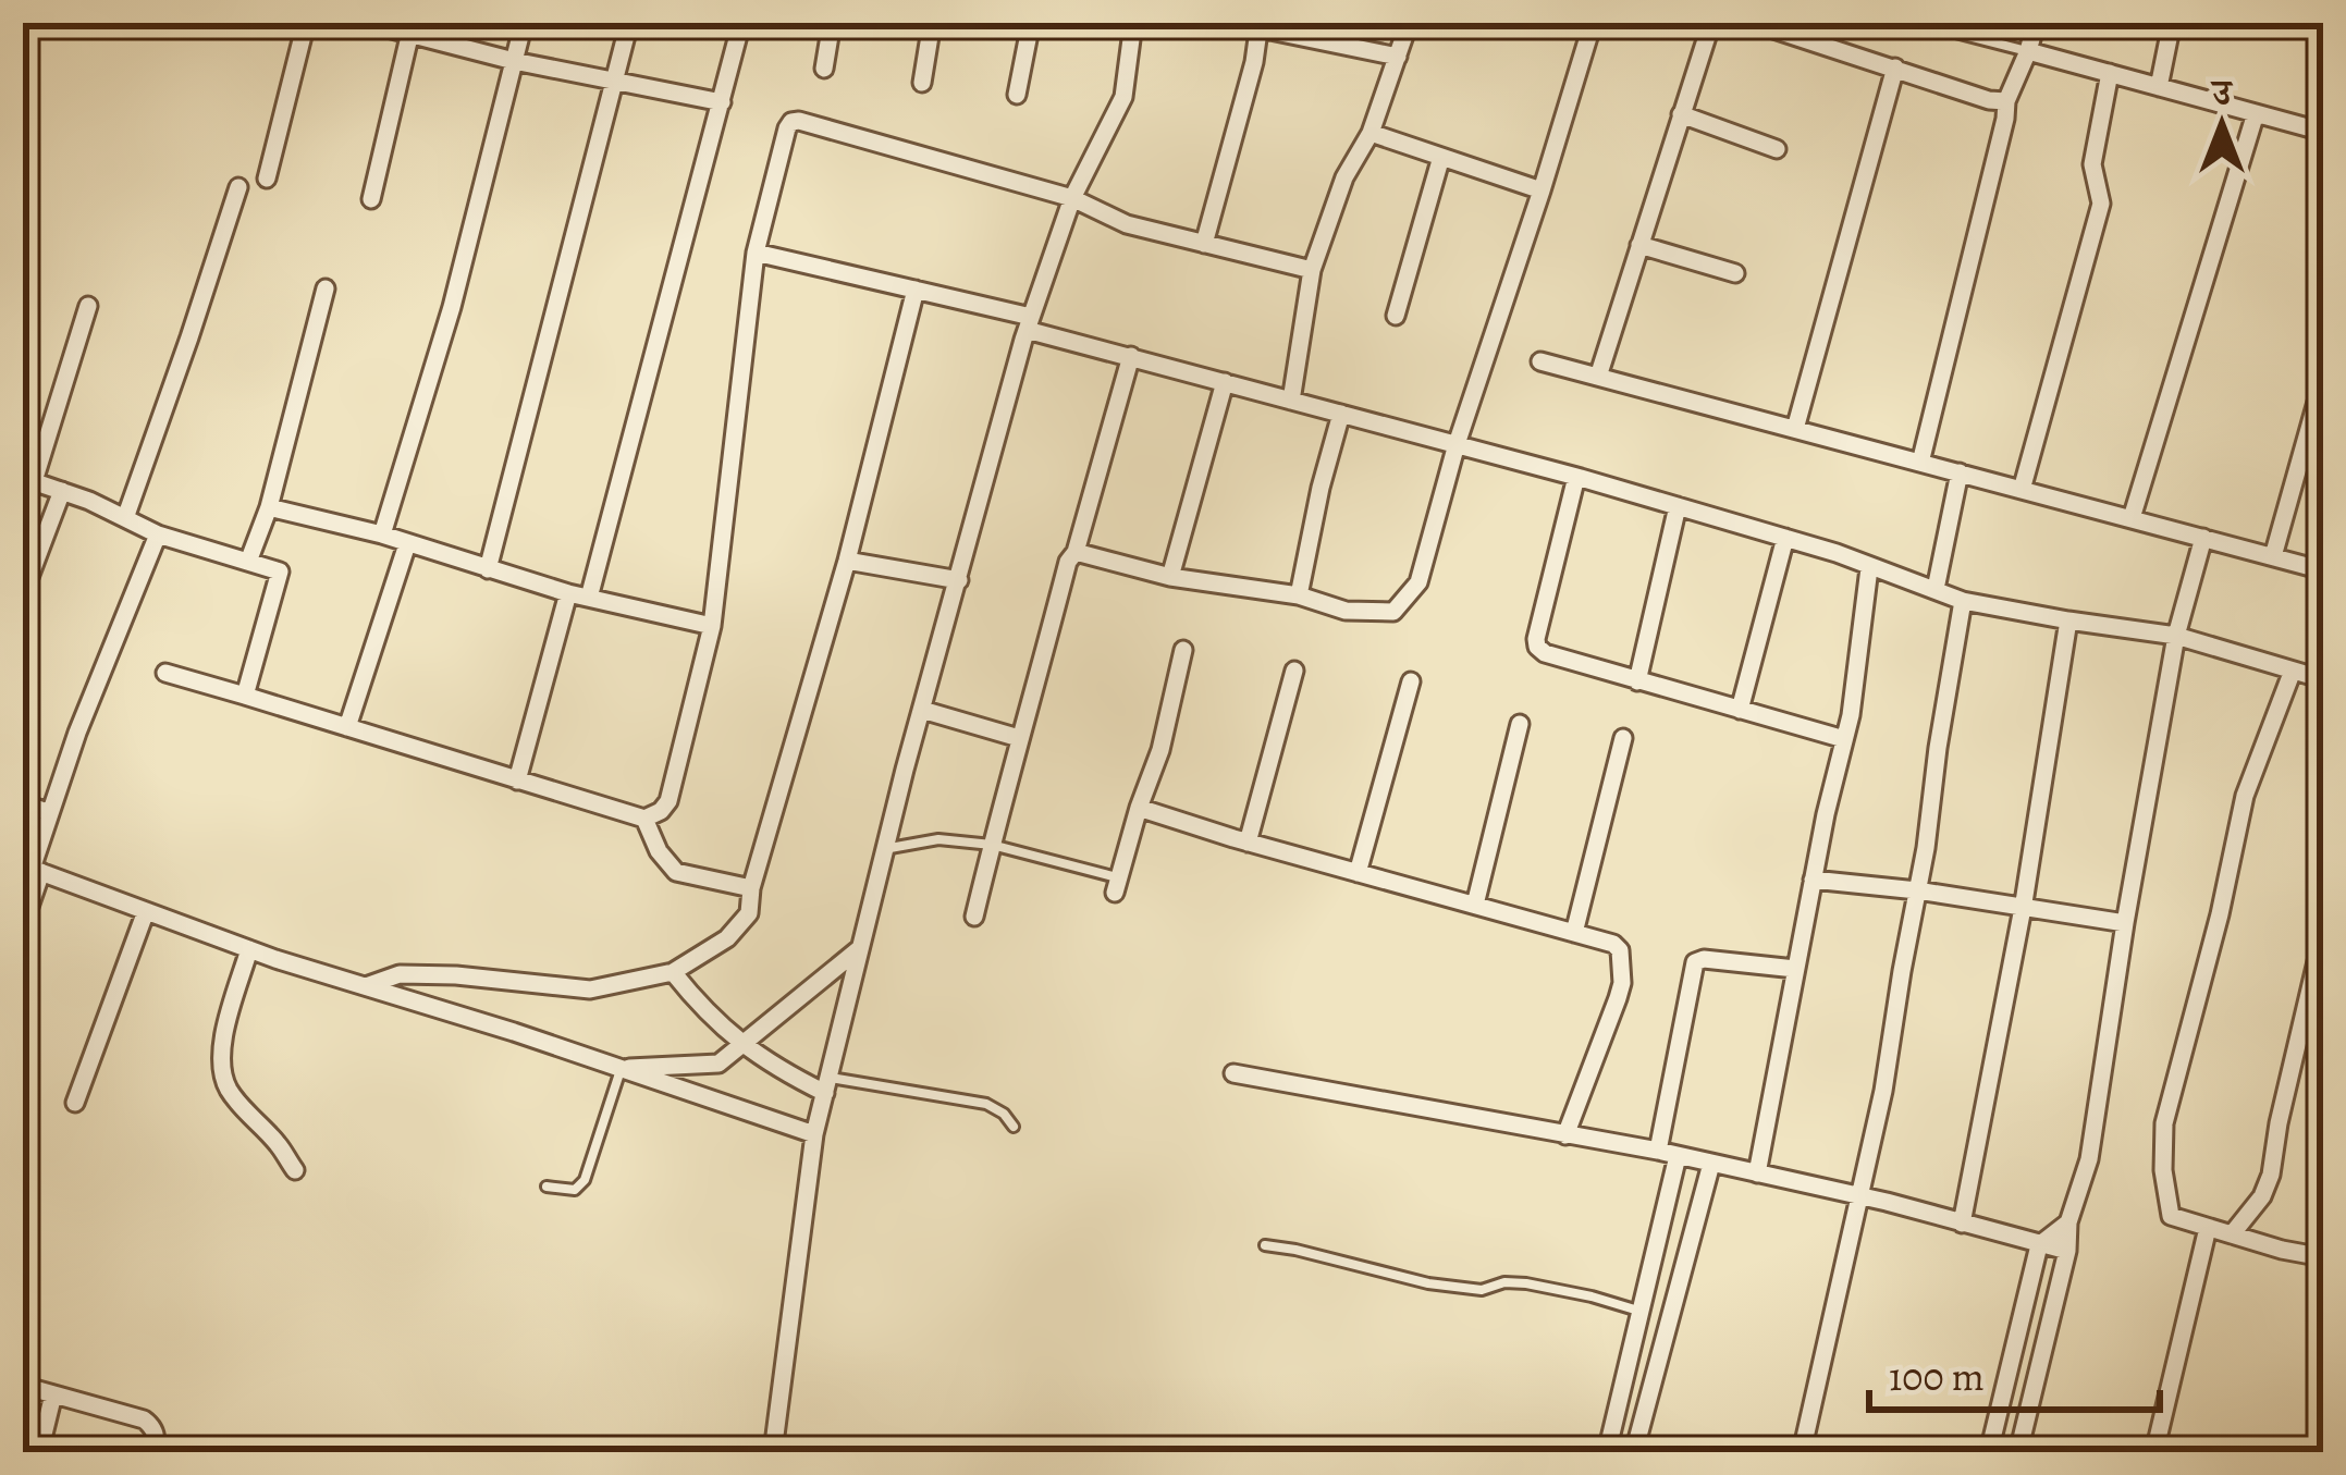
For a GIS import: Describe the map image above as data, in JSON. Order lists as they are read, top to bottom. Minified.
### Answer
{"scale_bar":"100 m","north":"top"}
